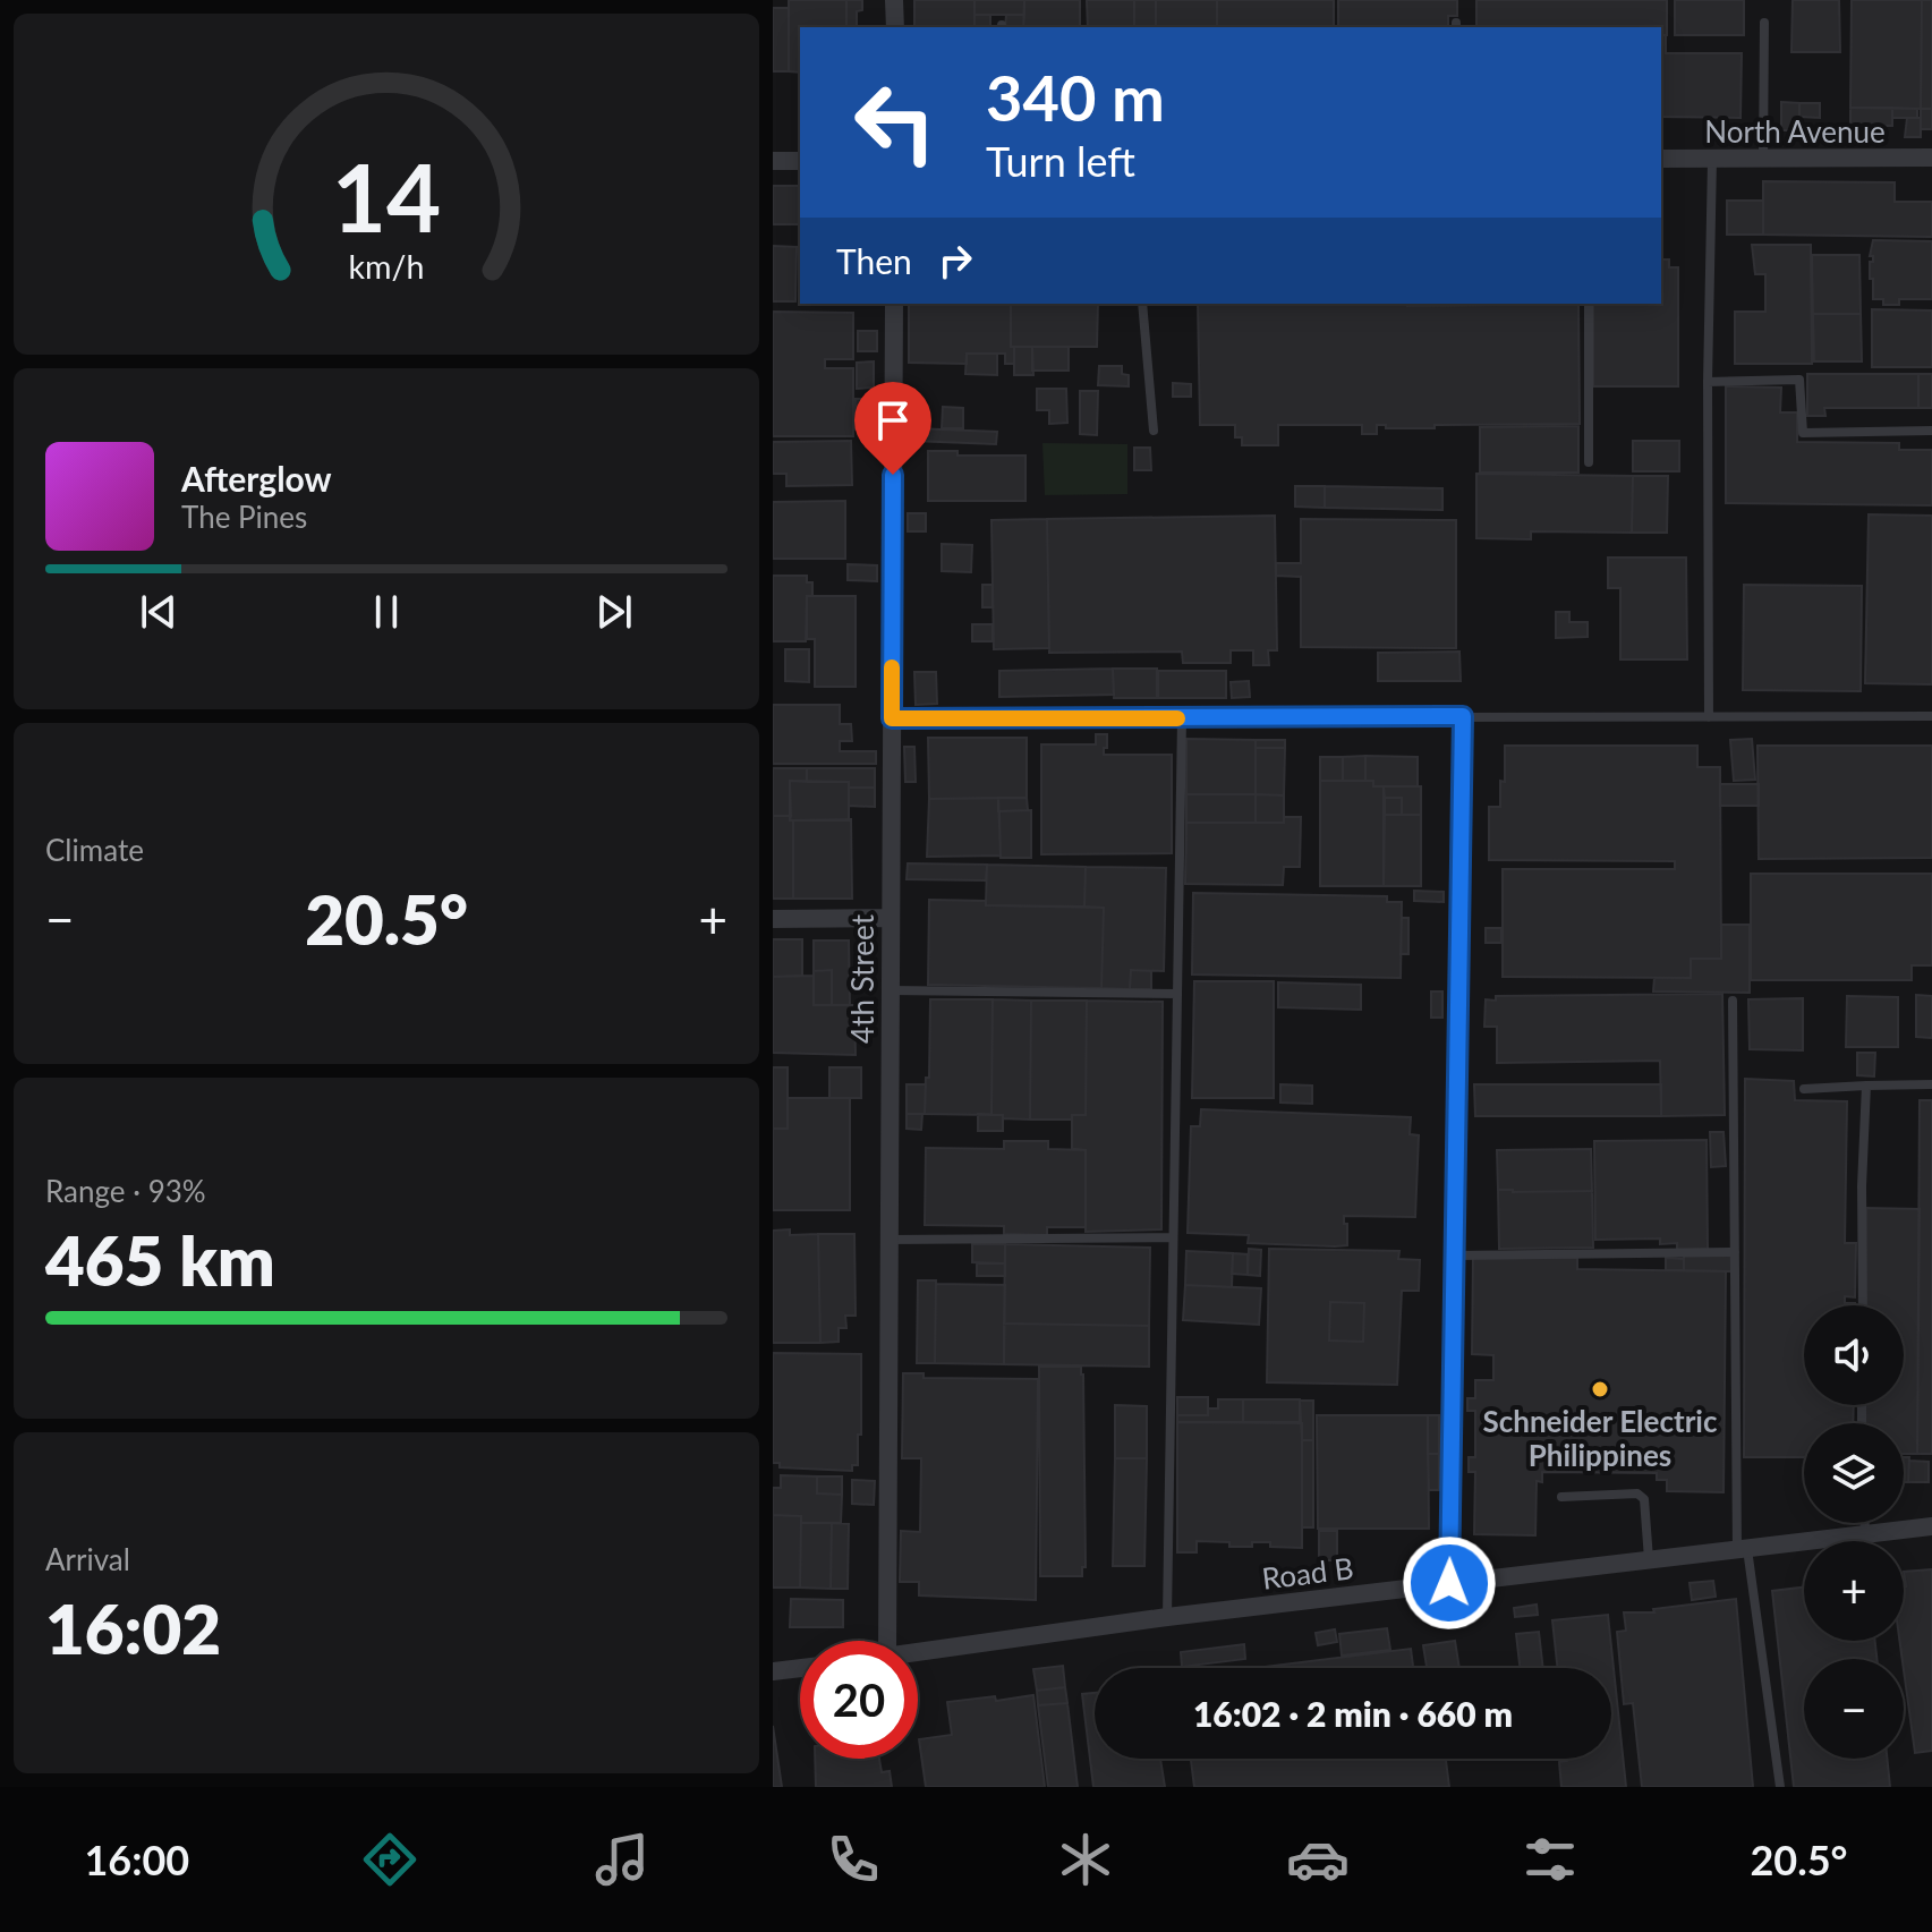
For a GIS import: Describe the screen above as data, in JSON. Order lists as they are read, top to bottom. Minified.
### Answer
{"streets":{"street":["North Avenue","4th Street","Road B"]},"places":["Schneider Electric Philippines"],"page":{"turn":["340 m","Turn left"],"then":"Then","song":["Afterglow","The Pines"],"tile":["Climate",["Range · 93%","465 km"],["Arrival","16:02"]],"heat":["−","20.5°","+"],"map_buttons":["+","−"],"limit":"20","trip":"16:02 · 2 min · 660 m","tabs":["16:00","20.5°"],"gauge":["14","km/h"]}}
